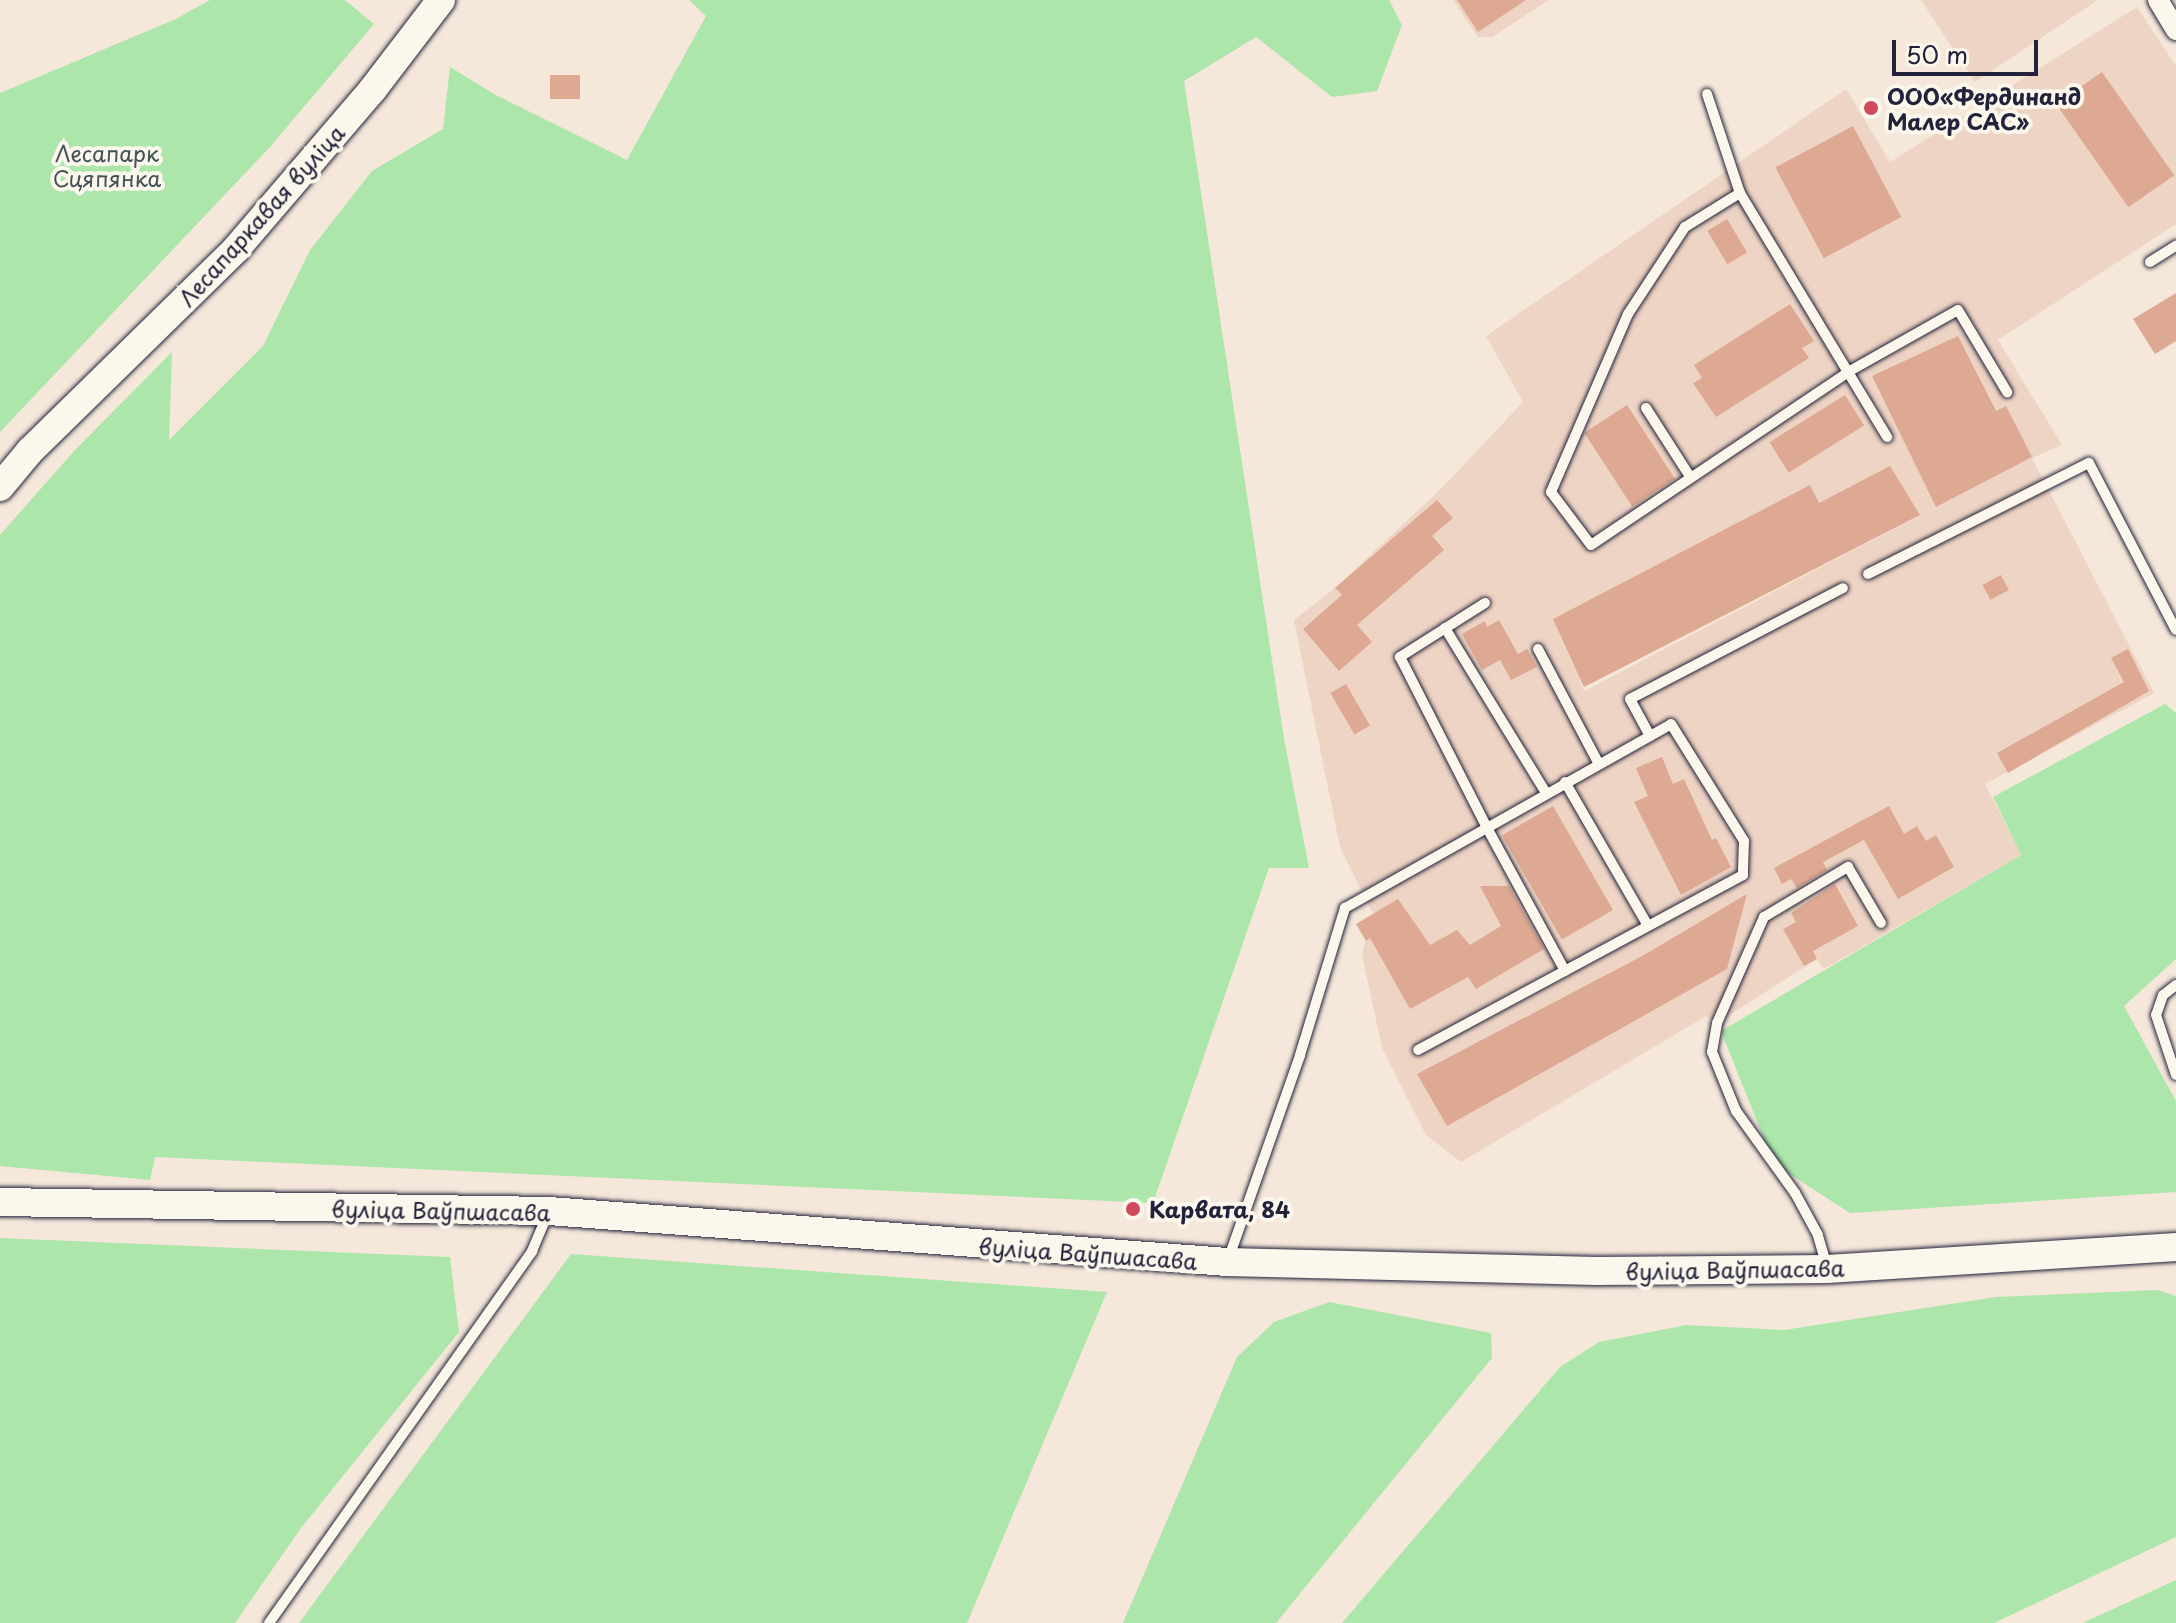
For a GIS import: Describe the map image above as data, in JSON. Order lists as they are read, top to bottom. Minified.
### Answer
{"streets":{"main road":["Лесапаркавая вуліца","вуліца Ваўпшасава"]},"parks":["Лесапарк Сцяпянка"],"places":["ООО«Фердинанд Малер САС»","Карвата, 84"],"scale_bar":"50 m"}
